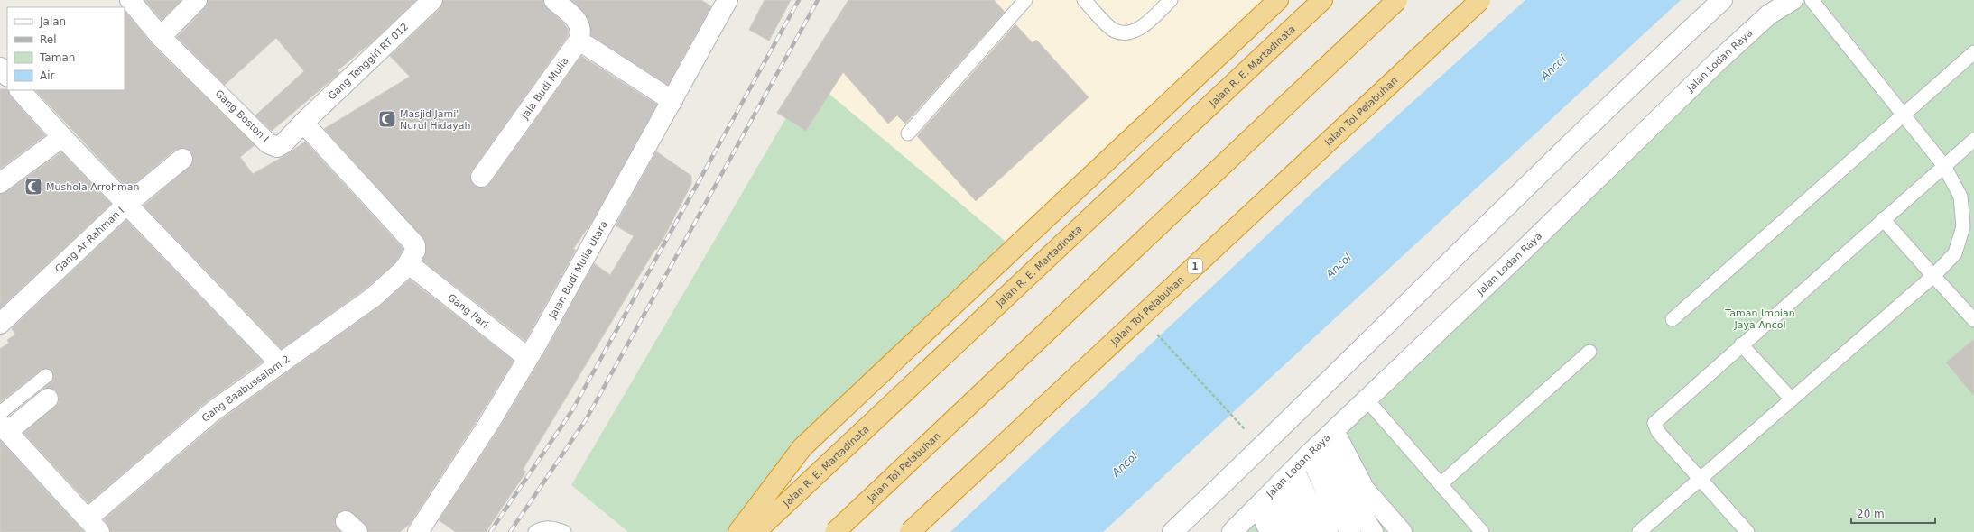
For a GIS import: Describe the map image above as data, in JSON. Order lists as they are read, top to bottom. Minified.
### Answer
{"streets":{"highway":["Jalan R. E. Martadinata","Jalan Tol Pelabuhan","1"],"street":["Jalan Lodan Raya","Gang Tenggiri RT 012","Jala Budi Mulia","Gang Boston I","Gang Ar-Rahman I","Jalan Budi Mulia Utara","Gang Pari","Gang Baabussalam 2"]},"crossings":[["Gang Tenggiri RT 012","Gang Boston I"],["Jalan Budi Mulia Utara","Gang Pari"],["Gang Pari","Gang Baabussalam 2"]],"water":["Ancol"],"parks":["Taman Impian Jaya Ancol"],"places":{"mosque":["Masjid Jami' Nurul Hidayah","Mushola Arrohman"]},"legend":["Jalan","Rel","Taman","Air"],"scale_bar":"20 m"}
